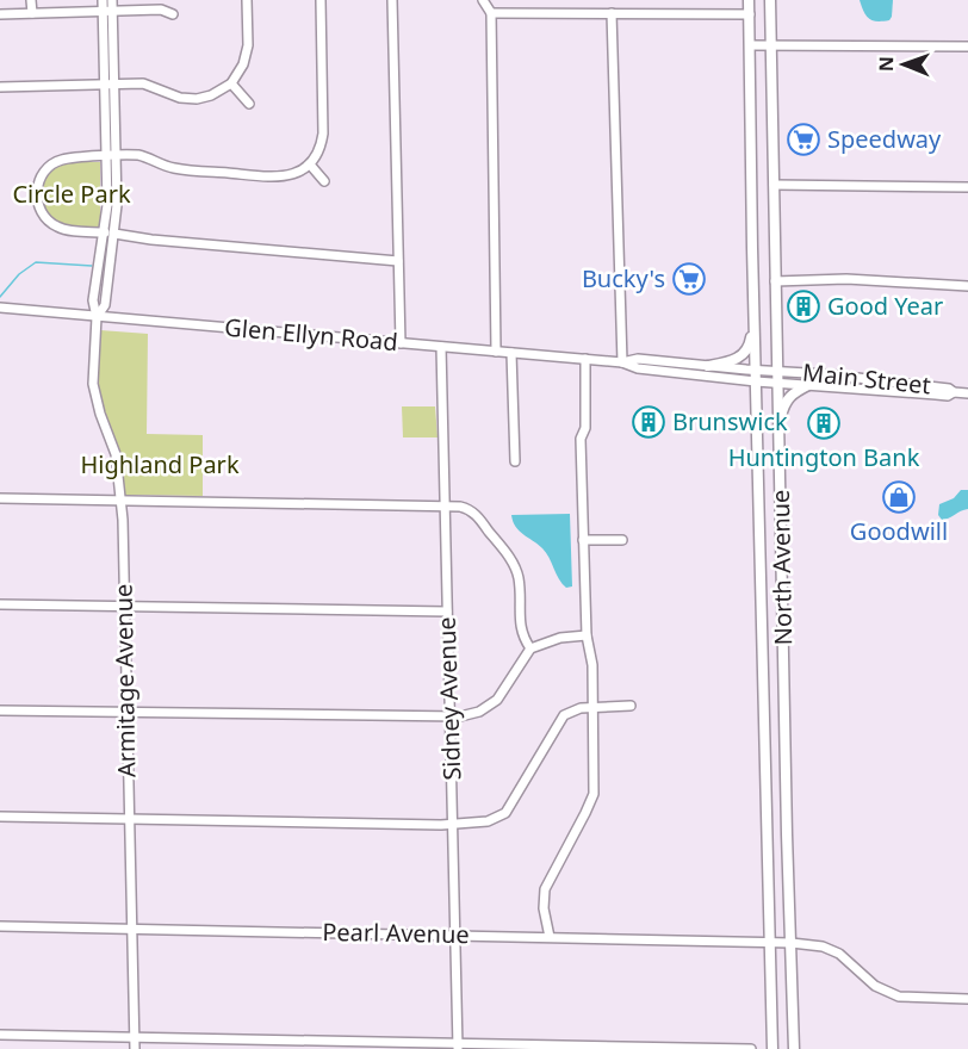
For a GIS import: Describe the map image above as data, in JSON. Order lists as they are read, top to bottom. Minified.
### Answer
{"streets":{"main road":["North Avenue"],"street":["Glen Ellyn Road","Main Street","Armitage Avenue","Sidney Avenue","Pearl Avenue"]},"crossings":[["Glen Ellyn Road","Main Street"],["Glen Ellyn Road","North Avenue"],["Glen Ellyn Road","Armitage Avenue"],["Glen Ellyn Road","Sidney Avenue"],["Main Street","North Avenue"],["North Avenue","Pearl Avenue"],["Armitage Avenue","Pearl Avenue"],["Sidney Avenue","Pearl Avenue"]],"parks":["Circle Park","Highland Park"],"places":{"supermarket":["Speedway","Bucky's"],"building":["Good Year","Brunswick","Huntington Bank"],"shop":["Goodwill"]},"north":"left"}
